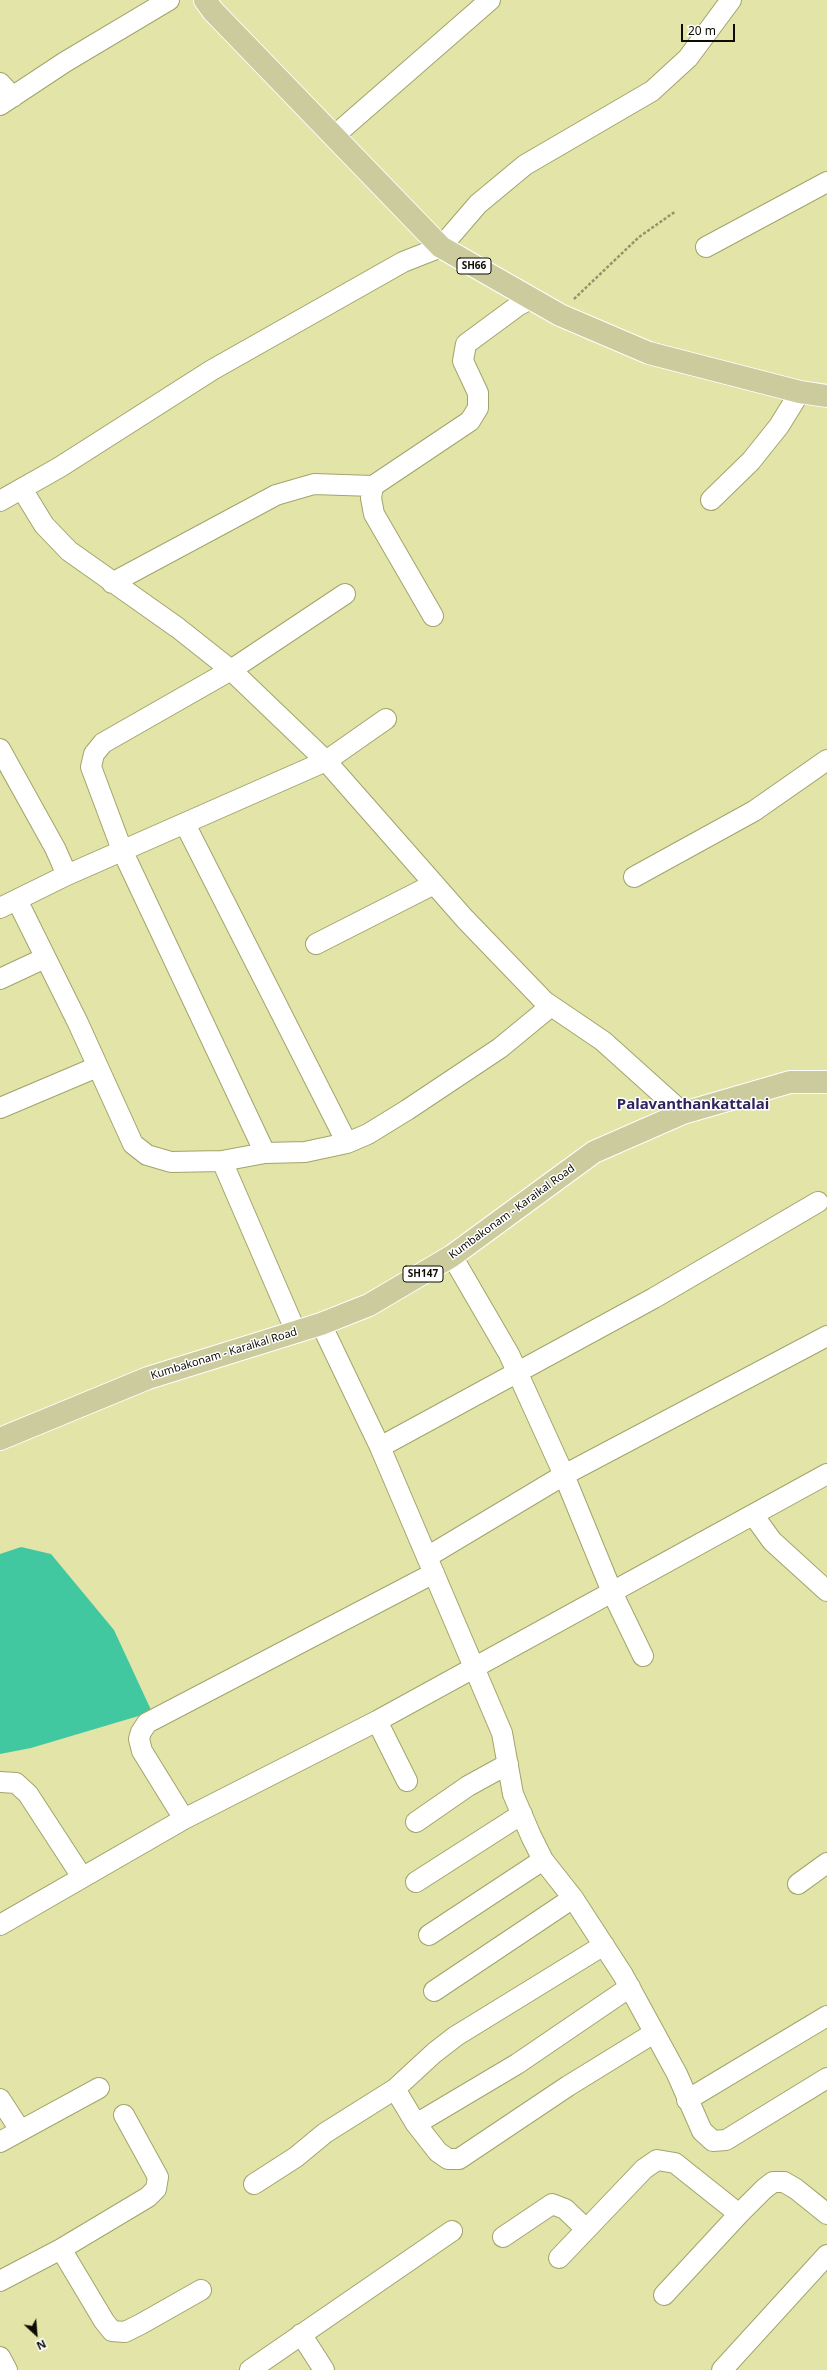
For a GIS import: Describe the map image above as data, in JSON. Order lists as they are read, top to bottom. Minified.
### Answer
{"streets":{"main road":["SH66","Kumbakonam - Karaikal Road","SH147"]},"districts":["Palavanthankattalai"],"scale_bar":"20 m","north":"bottom right"}
